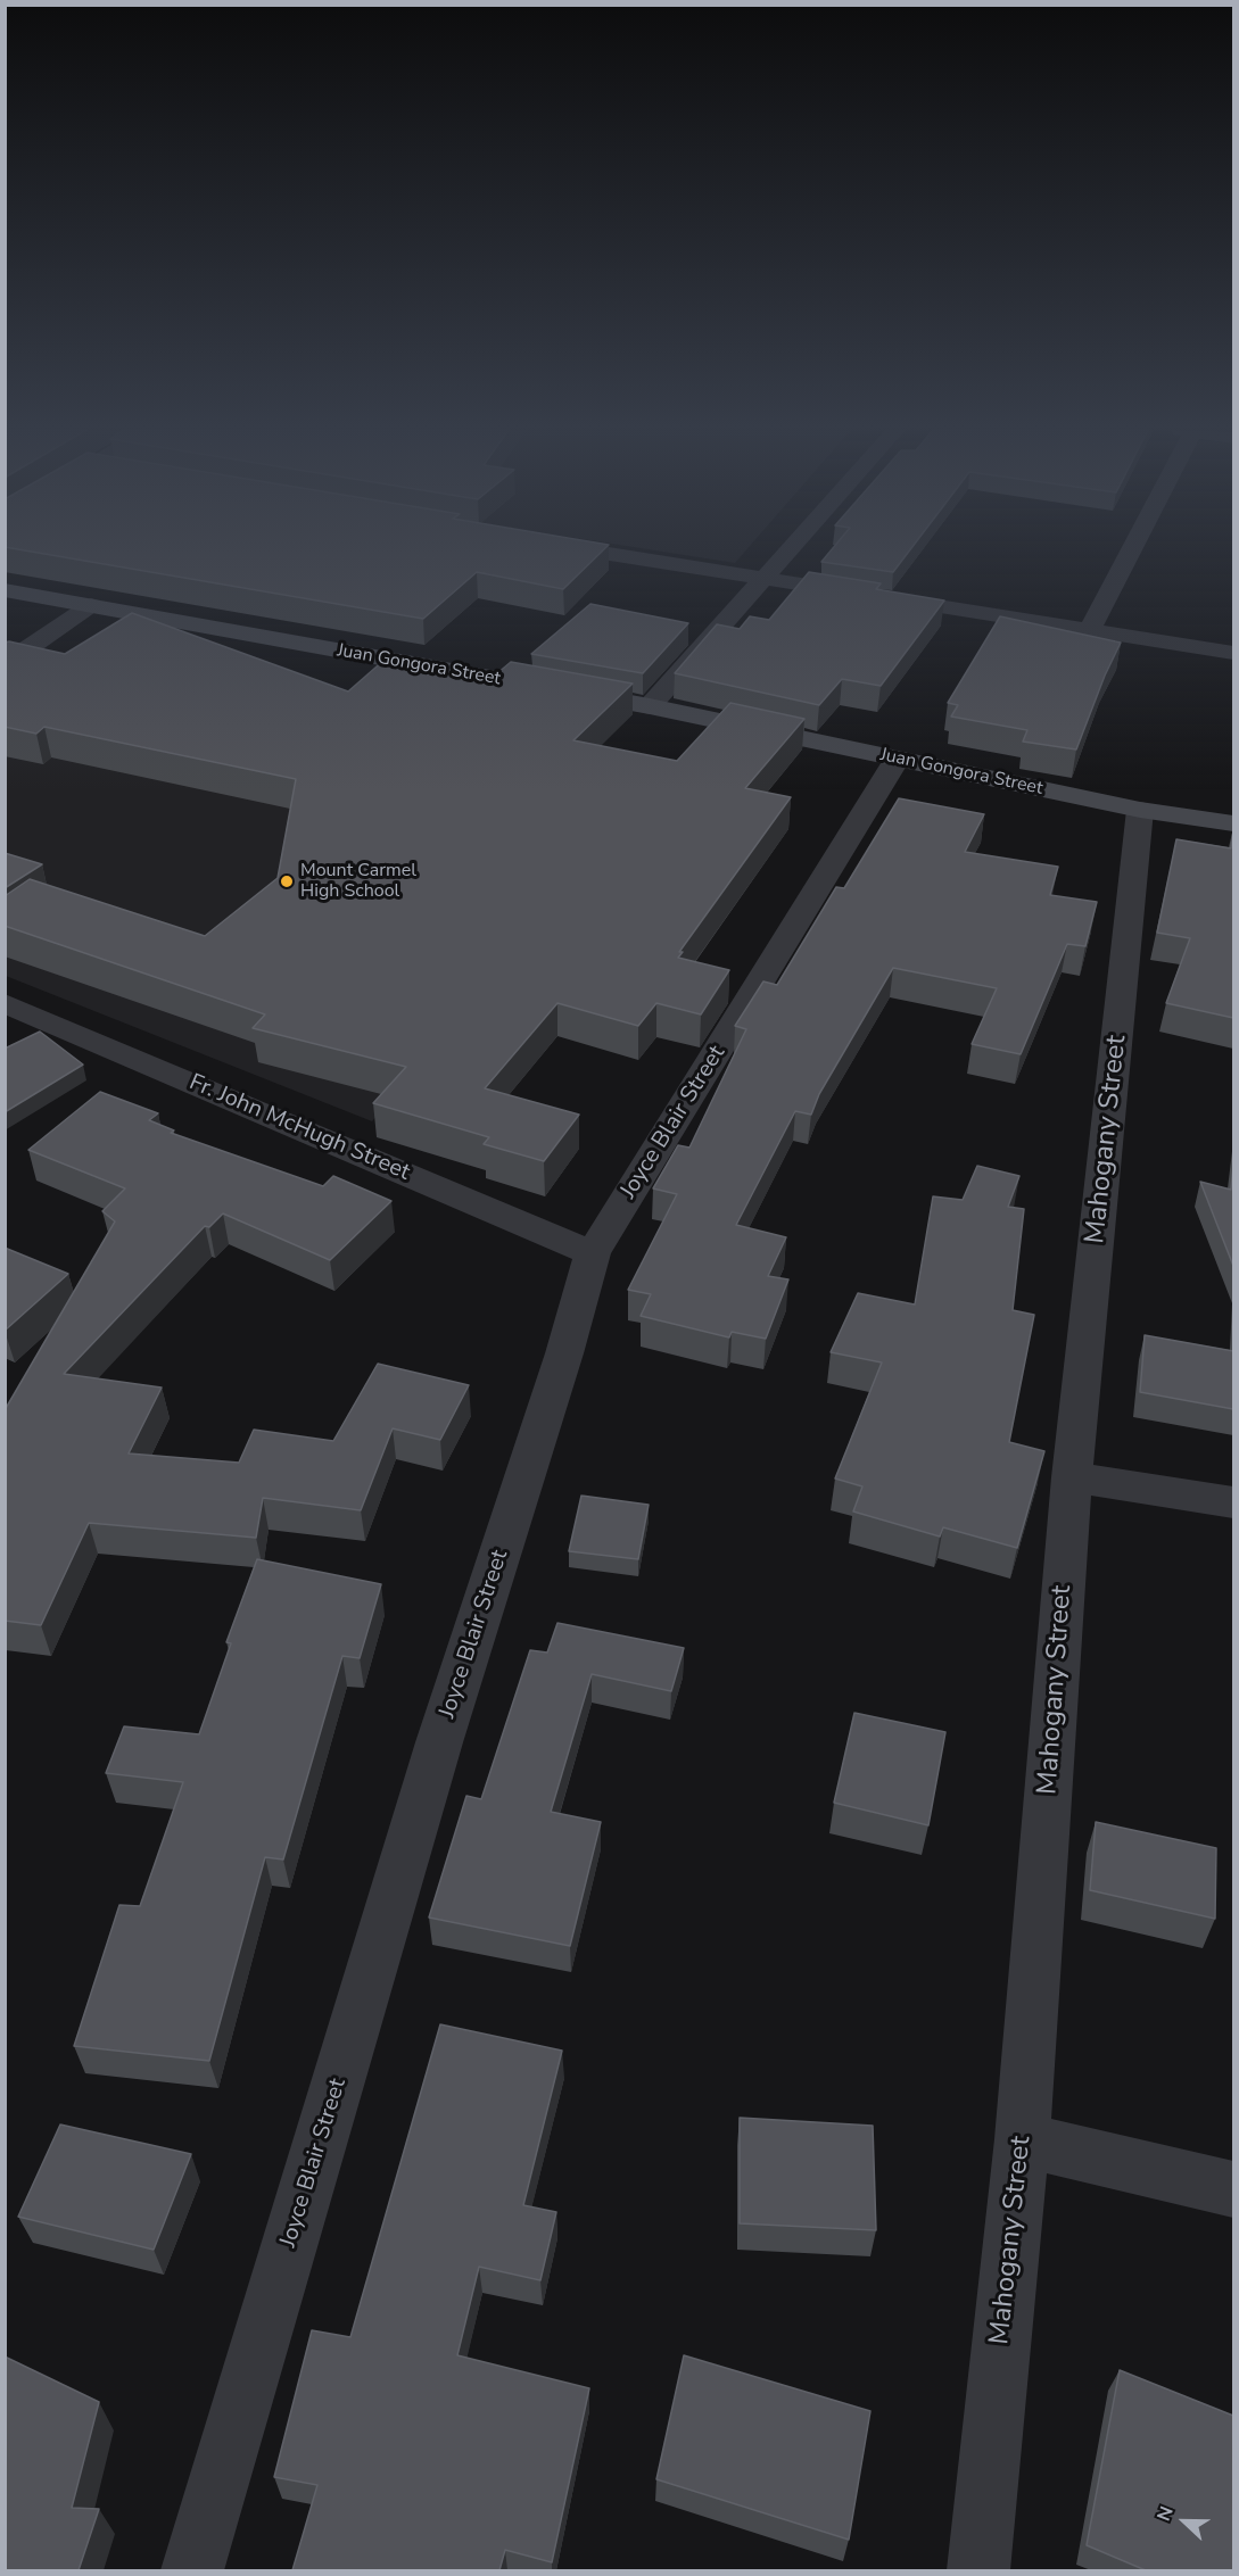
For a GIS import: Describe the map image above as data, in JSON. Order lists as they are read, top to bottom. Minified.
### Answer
{"streets":{"street":["Juan Gongora Street","Joyce Blair Street","Fr. John McHugh Street","Mahogany Street"]},"crossings":[["Juan Gongora Street","Joyce Blair Street"],["Juan Gongora Street","Mahogany Street"],["Joyce Blair Street","Fr. John McHugh Street"]],"places":["Mount Carmel High School"],"north":"left"}
